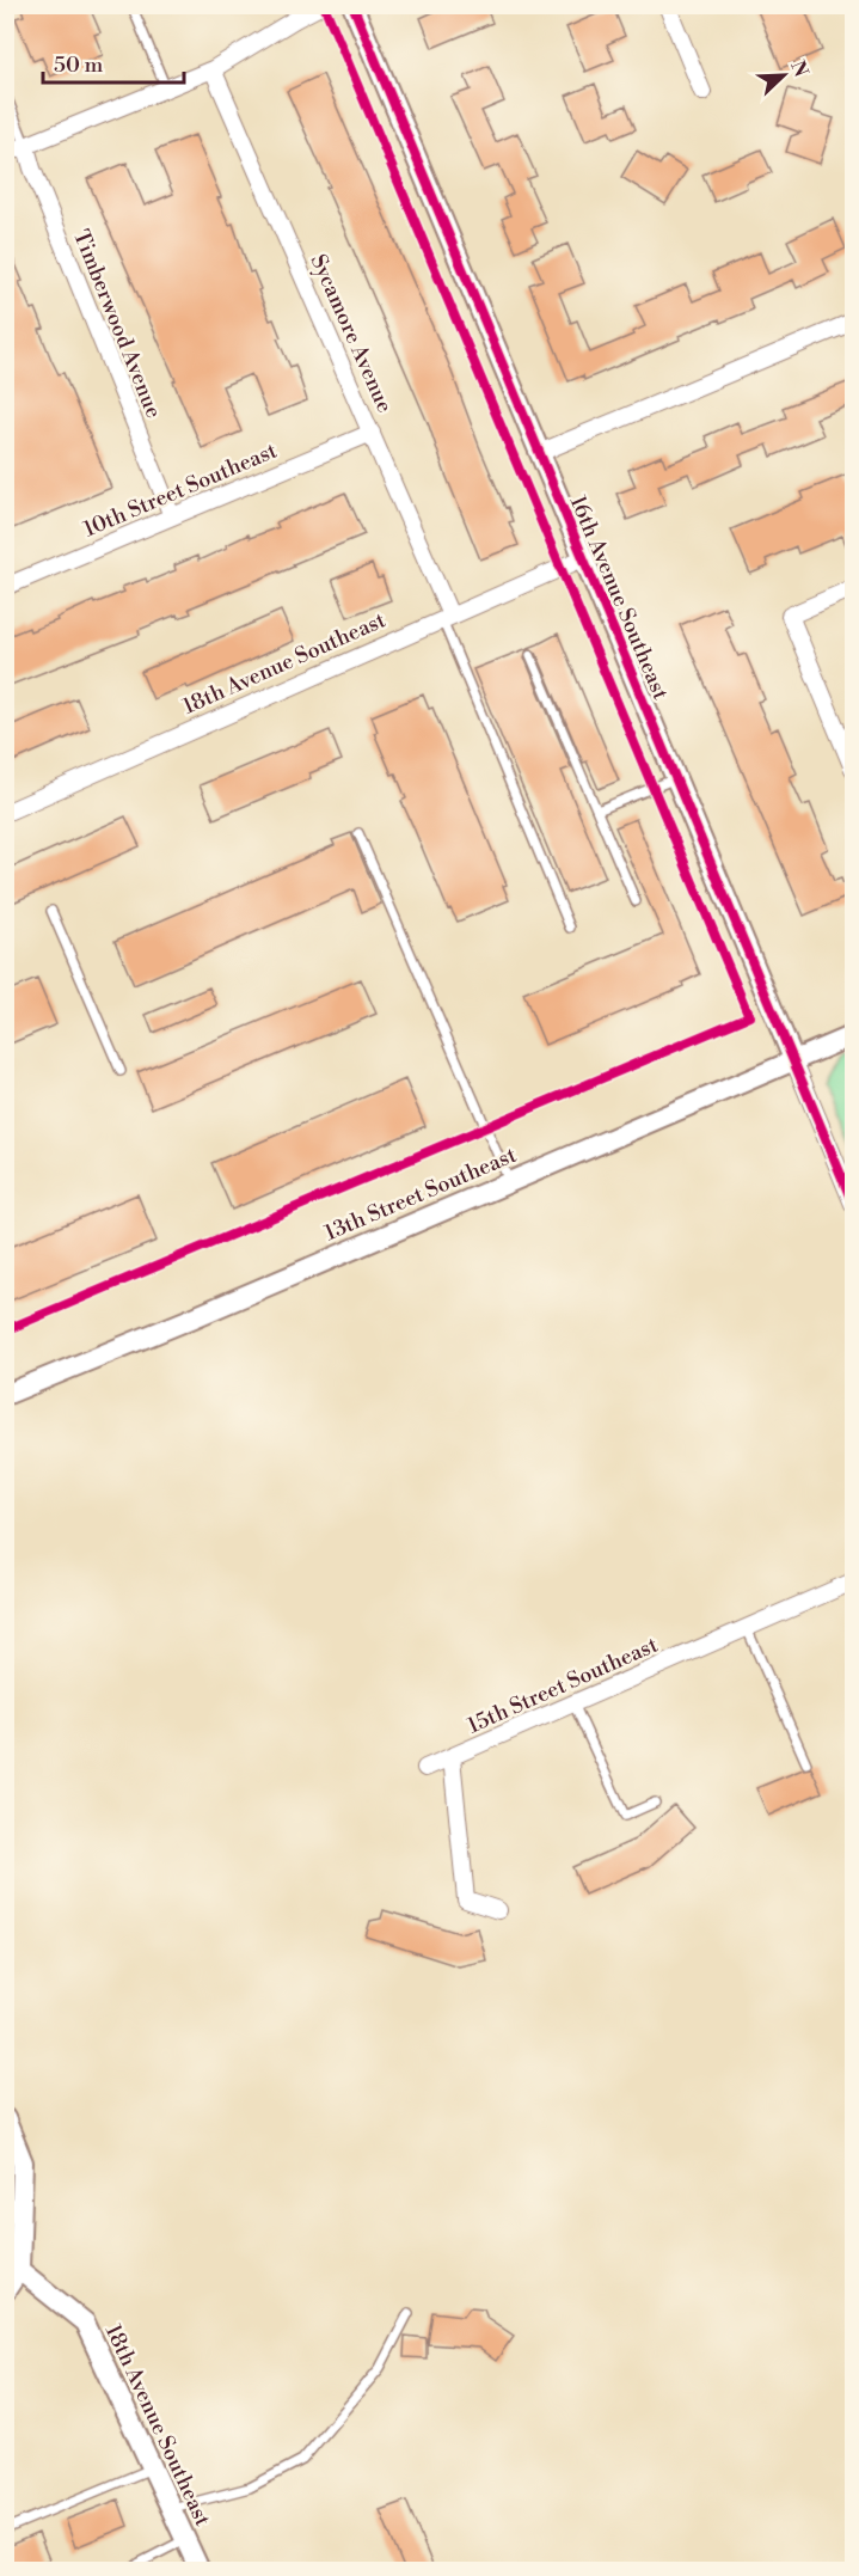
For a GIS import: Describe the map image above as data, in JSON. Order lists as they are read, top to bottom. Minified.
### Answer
{"streets":{"street":["Timberwood Avenue","Sycamore Avenue","10th Street Southeast","16th Avenue Southeast","18th Avenue Southeast","13th Street Southeast","15th Street Southeast"]},"crossings":[["Timberwood Avenue","10th Street Southeast"],["Sycamore Avenue","10th Street Southeast"],["Sycamore Avenue","18th Avenue Southeast"],["16th Avenue Southeast","18th Avenue Southeast"],["16th Avenue Southeast","13th Street Southeast"]],"scale_bar":"50 m","north":"top right"}
